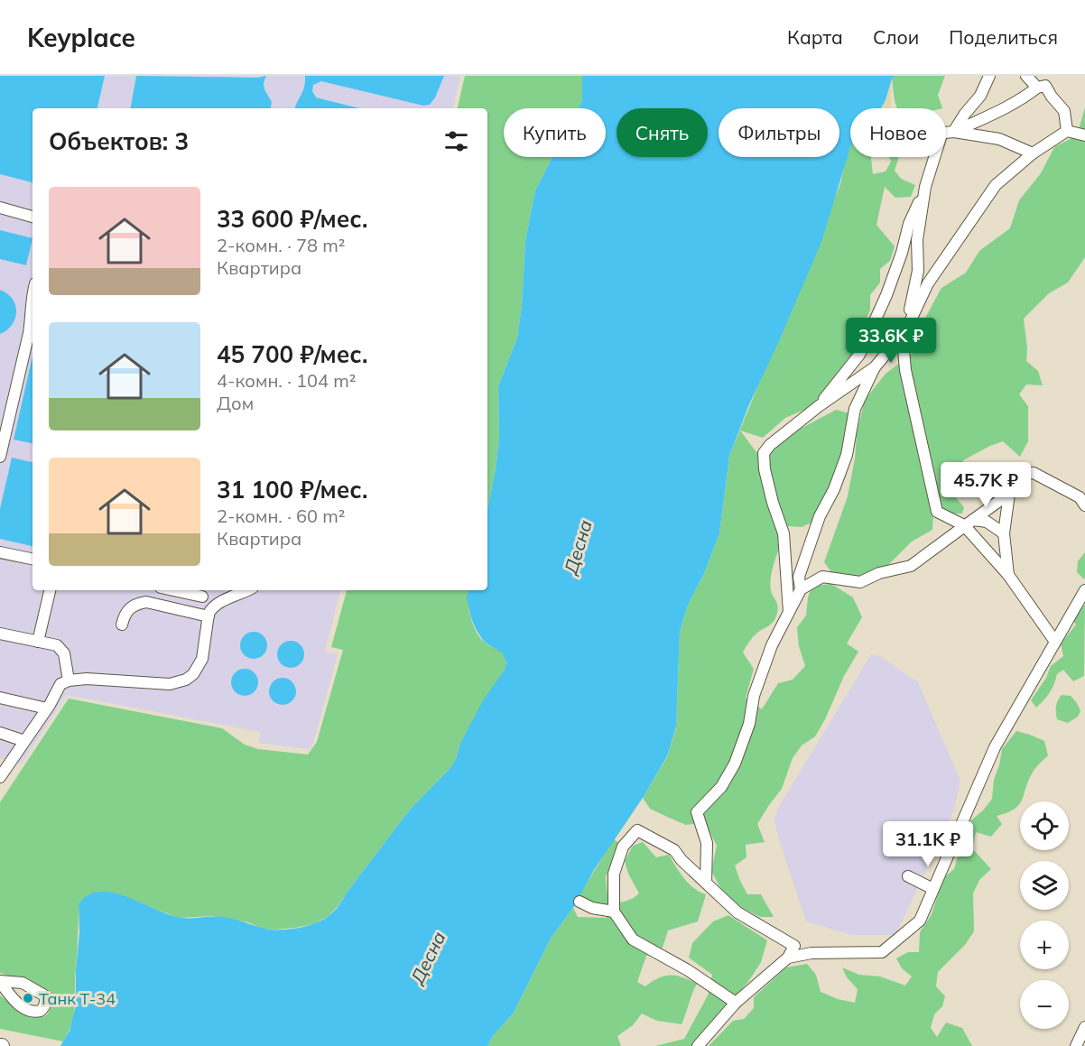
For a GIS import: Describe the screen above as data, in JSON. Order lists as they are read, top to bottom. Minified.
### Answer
{"water":["Десна"],"places":["Танк Т-34"],"page":{"header":"Keyplace","nav":["Карта","Слои","Поделиться"],"chip":["Купить","Снять","Фильтры","Новое"],"heading":"Объектов: 3","list":[{"name":"33 600 ₽/мес.","note":"2-комн. · 78 m² · Квартира"},{"name":"45 700 ₽/мес.","note":"4-комн. · 104 m² · Дом"},{"name":"31 100 ₽/мес.","note":"2-комн. · 60 m² · Квартира"}],"price":["33.6K ₽","45.7K ₽","31.1K ₽"],"map_buttons":["+","−"]}}
